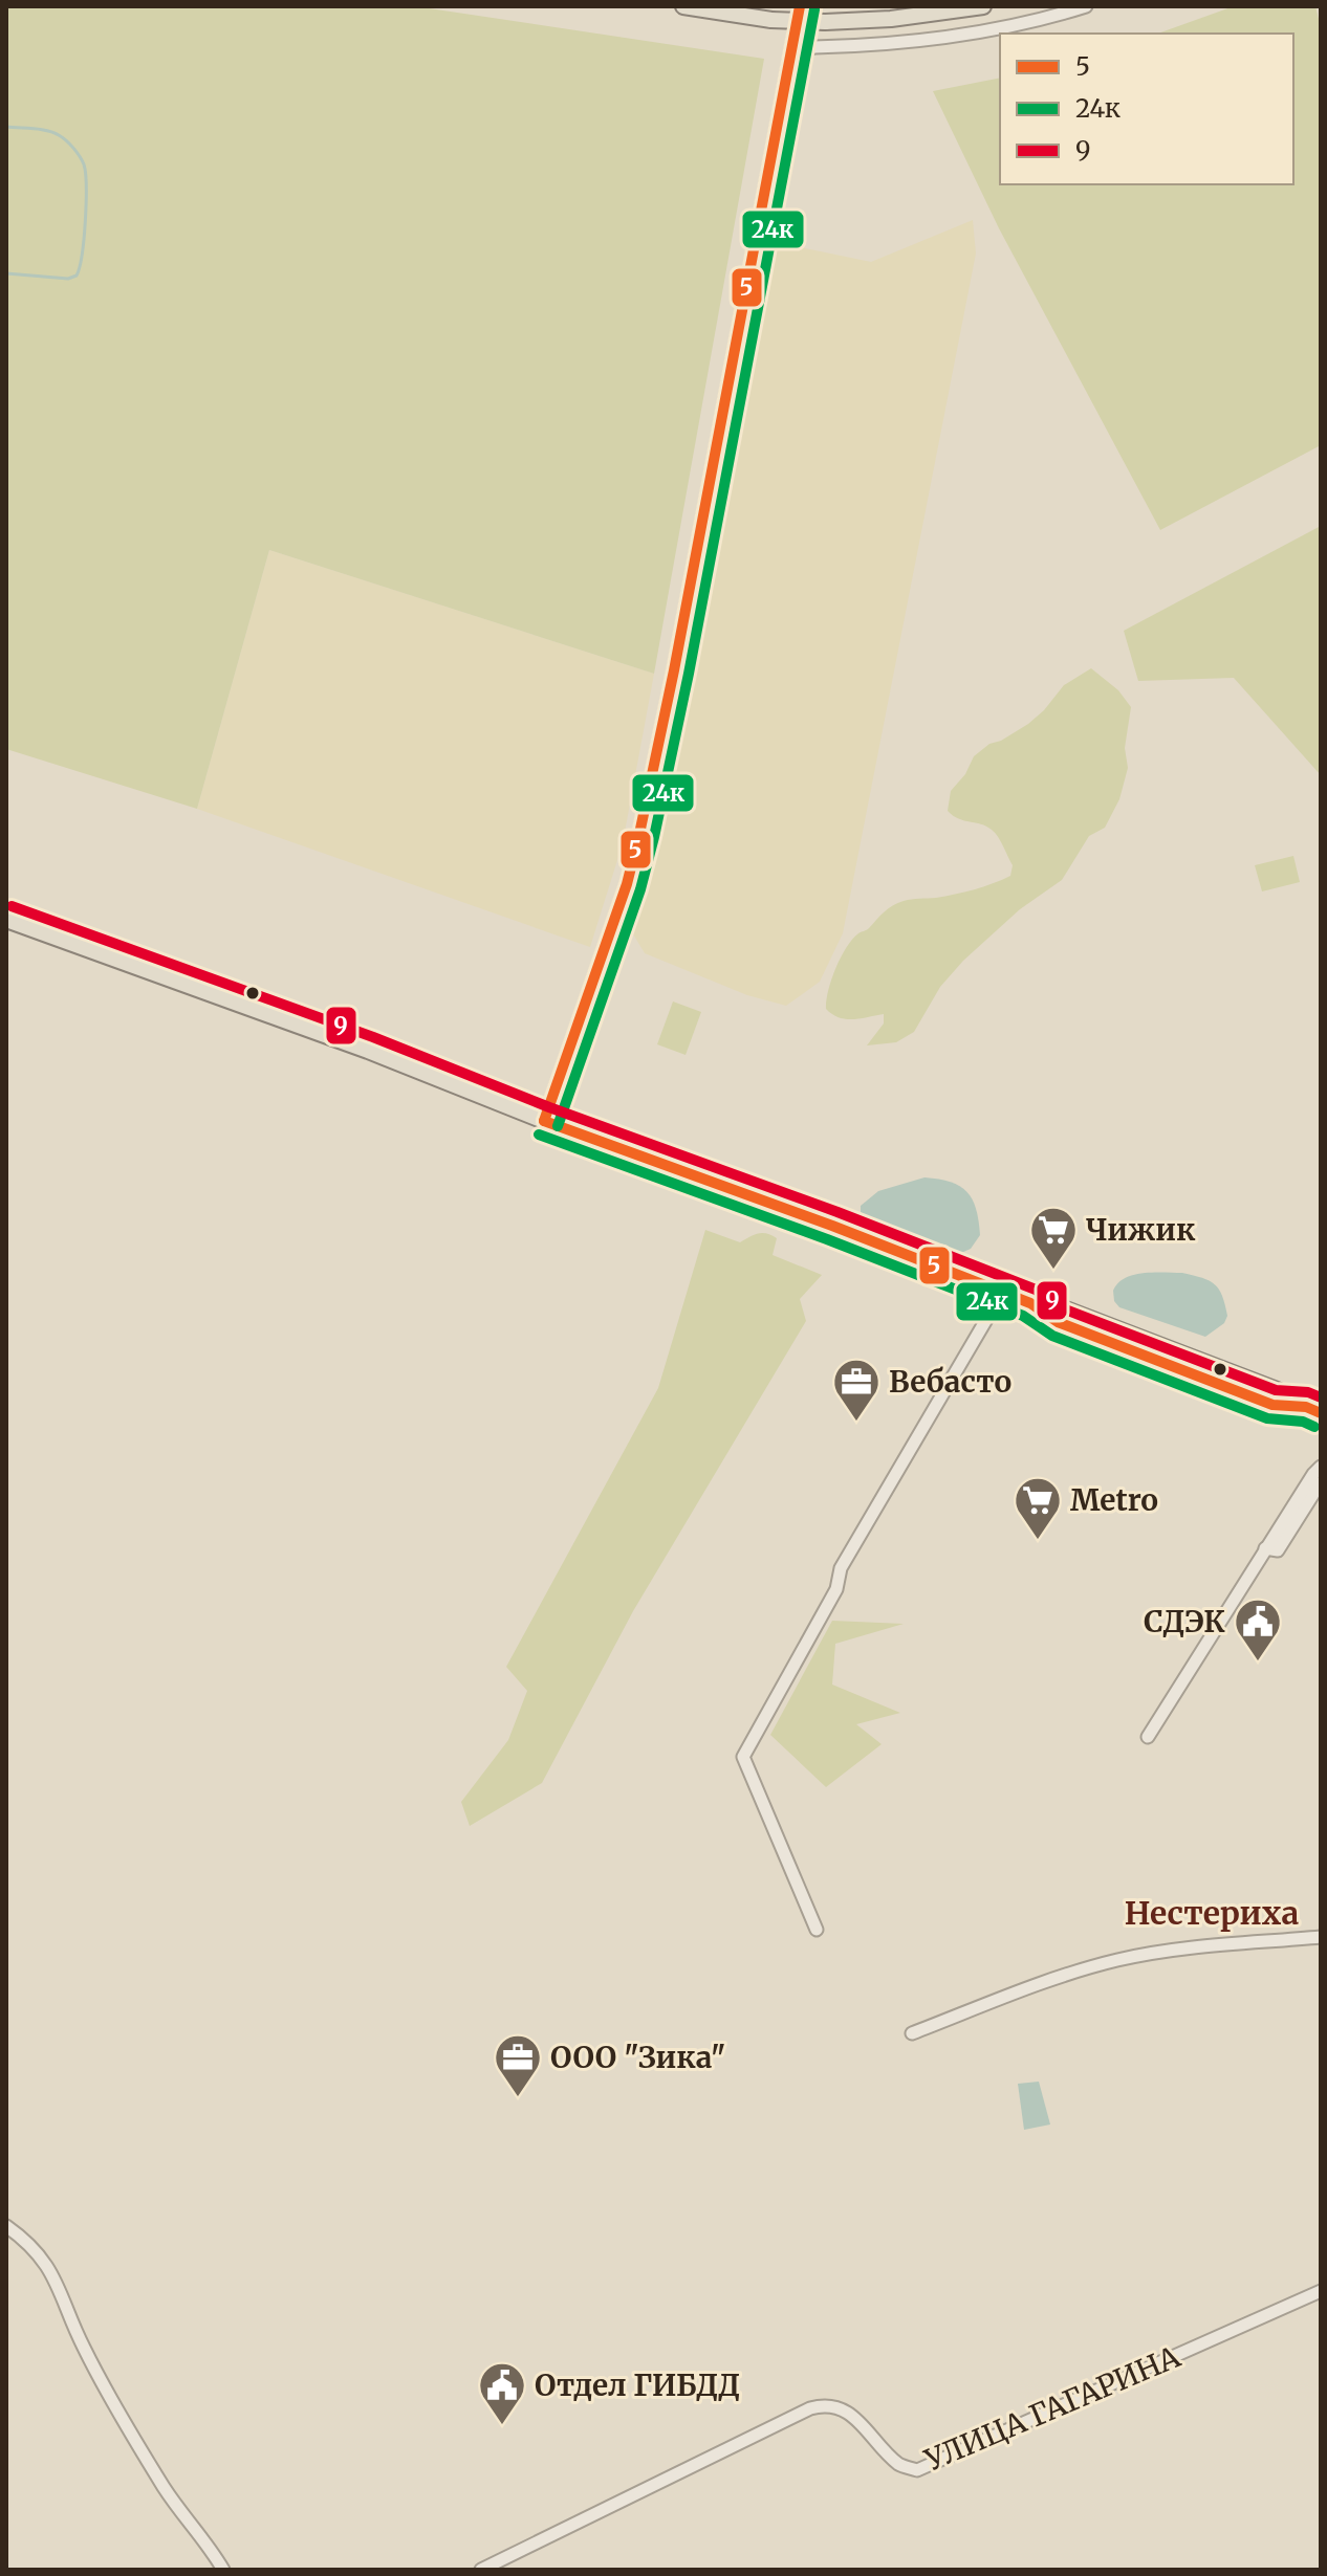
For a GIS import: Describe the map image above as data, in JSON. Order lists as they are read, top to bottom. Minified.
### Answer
{"streets":{"street":["УЛИЦА ГАГАРИНА"]},"districts":["Нестериха"],"places":{"supermarket":["Чижик","Metro"],"office":["Вебасто","ООО \"Зика\""],"public building":["СДЭК","Отдел ГИБДД"]},"lines":["transit line 5","transit line 24к","transit line 9"],"legend":["5","24к","9"]}
